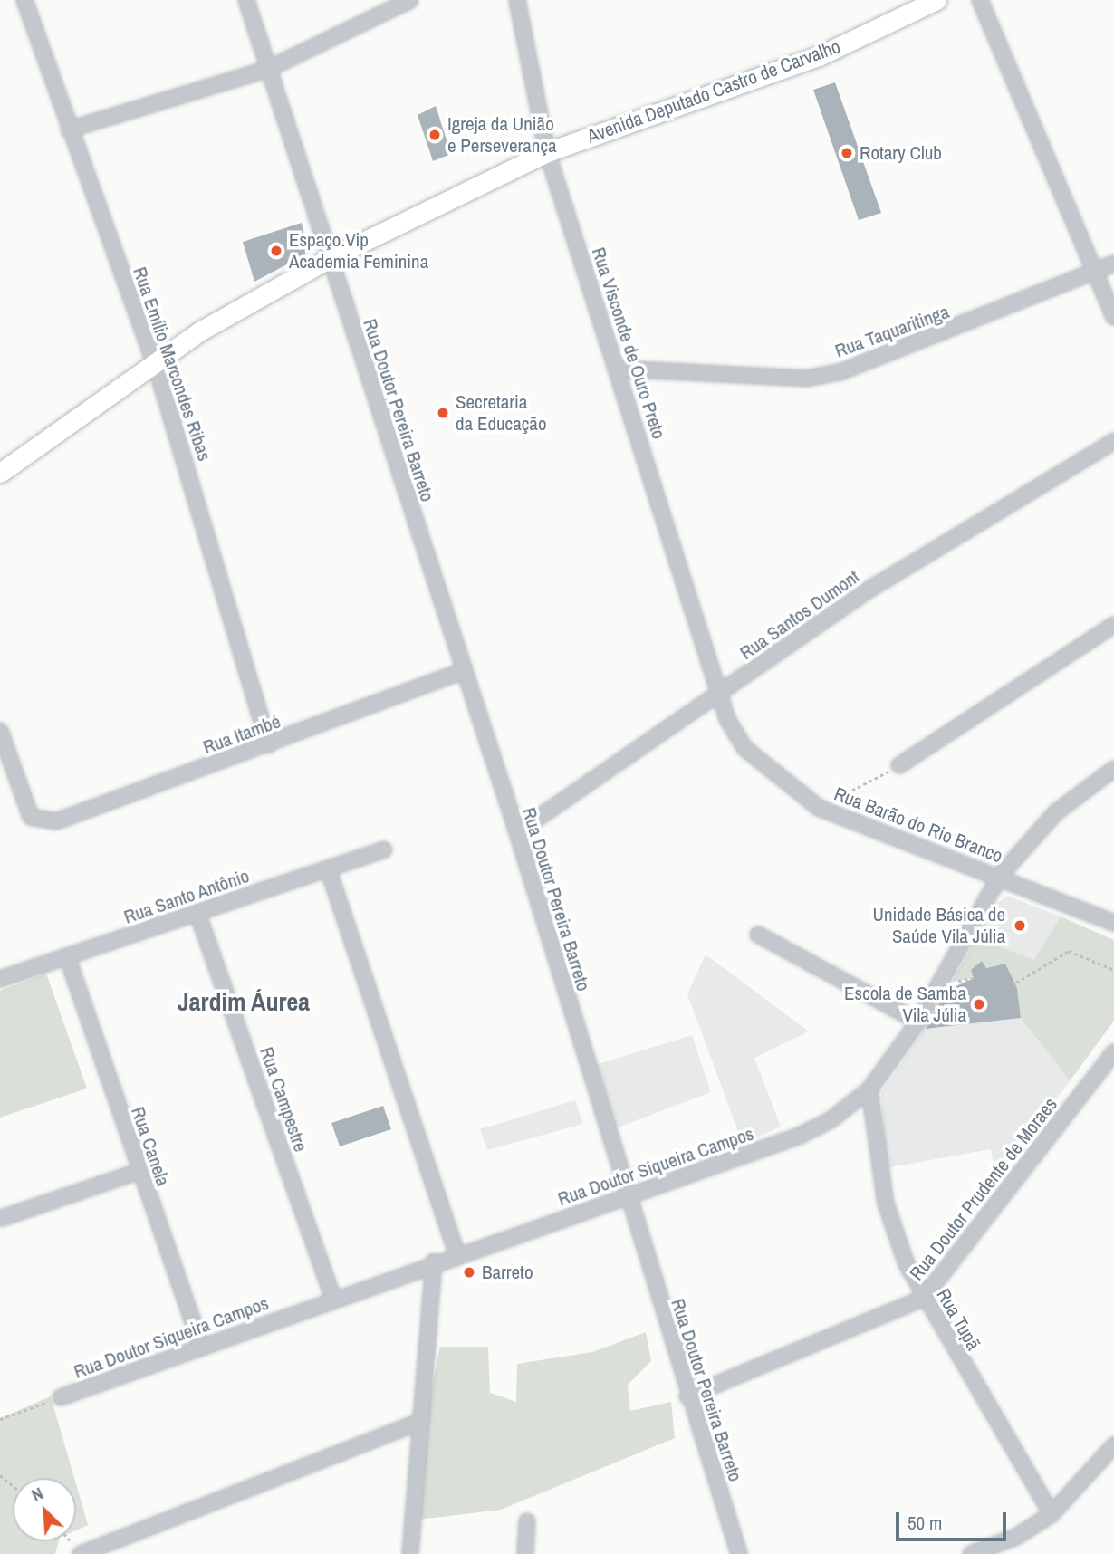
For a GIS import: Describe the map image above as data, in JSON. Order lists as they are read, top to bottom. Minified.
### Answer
{"streets":{"main road":["Avenida Deputado Castro de Carvalho"],"street":["Rua Taquaritinga","Rua Visconde de Ouro Preto","Rua Emílio Marcondes Ribas","Rua Doutor Pereira Barreto","Rua Santos Dumont","Rua Itambé","Rua Barão do Rio Branco","Rua Santo Antônio","Rua Campestre","Rua Canela","Rua Doutor Siqueira Campos","Rua Doutor Prudente de Moraes","Rua Tupã"]},"crossings":[["Avenida Deputado Castro de Carvalho","Rua Visconde de Ouro Preto"],["Avenida Deputado Castro de Carvalho","Rua Emílio Marcondes Ribas"],["Avenida Deputado Castro de Carvalho","Rua Doutor Pereira Barreto"],["Rua Taquaritinga","Rua Visconde de Ouro Preto"],["Rua Visconde de Ouro Preto","Rua Santos Dumont"],["Rua Visconde de Ouro Preto","Rua Barão do Rio Branco"],["Rua Emílio Marcondes Ribas","Rua Itambé"],["Rua Doutor Pereira Barreto","Rua Santos Dumont"],["Rua Doutor Pereira Barreto","Rua Itambé"],["Rua Doutor Pereira Barreto","Rua Doutor Siqueira Campos"],["Rua Doutor Pereira Barreto","Rua Doutor Prudente de Moraes"],["Rua Santos Dumont","Rua Barão do Rio Branco"],["Rua Barão do Rio Branco","Rua Doutor Siqueira Campos"],["Rua Santo Antônio","Rua Campestre"],["Rua Santo Antônio","Rua Canela"],["Rua Campestre","Rua Doutor Siqueira Campos"],["Rua Canela","Rua Doutor Siqueira Campos"],["Rua Doutor Siqueira Campos","Rua Tupã"],["Rua Doutor Prudente de Moraes","Rua Tupã"]],"districts":["Jardim Áurea"],"places":["Igreja da União e Perseverança","Rotary Club","Espaço.Vip Academia Feminina","Secretaria da Educação","Unidade Básica de Saúde Vila Júlia","Escola de Samba Vila Júlia","Barreto"],"scale_bar":"50 m","north":"top left"}
